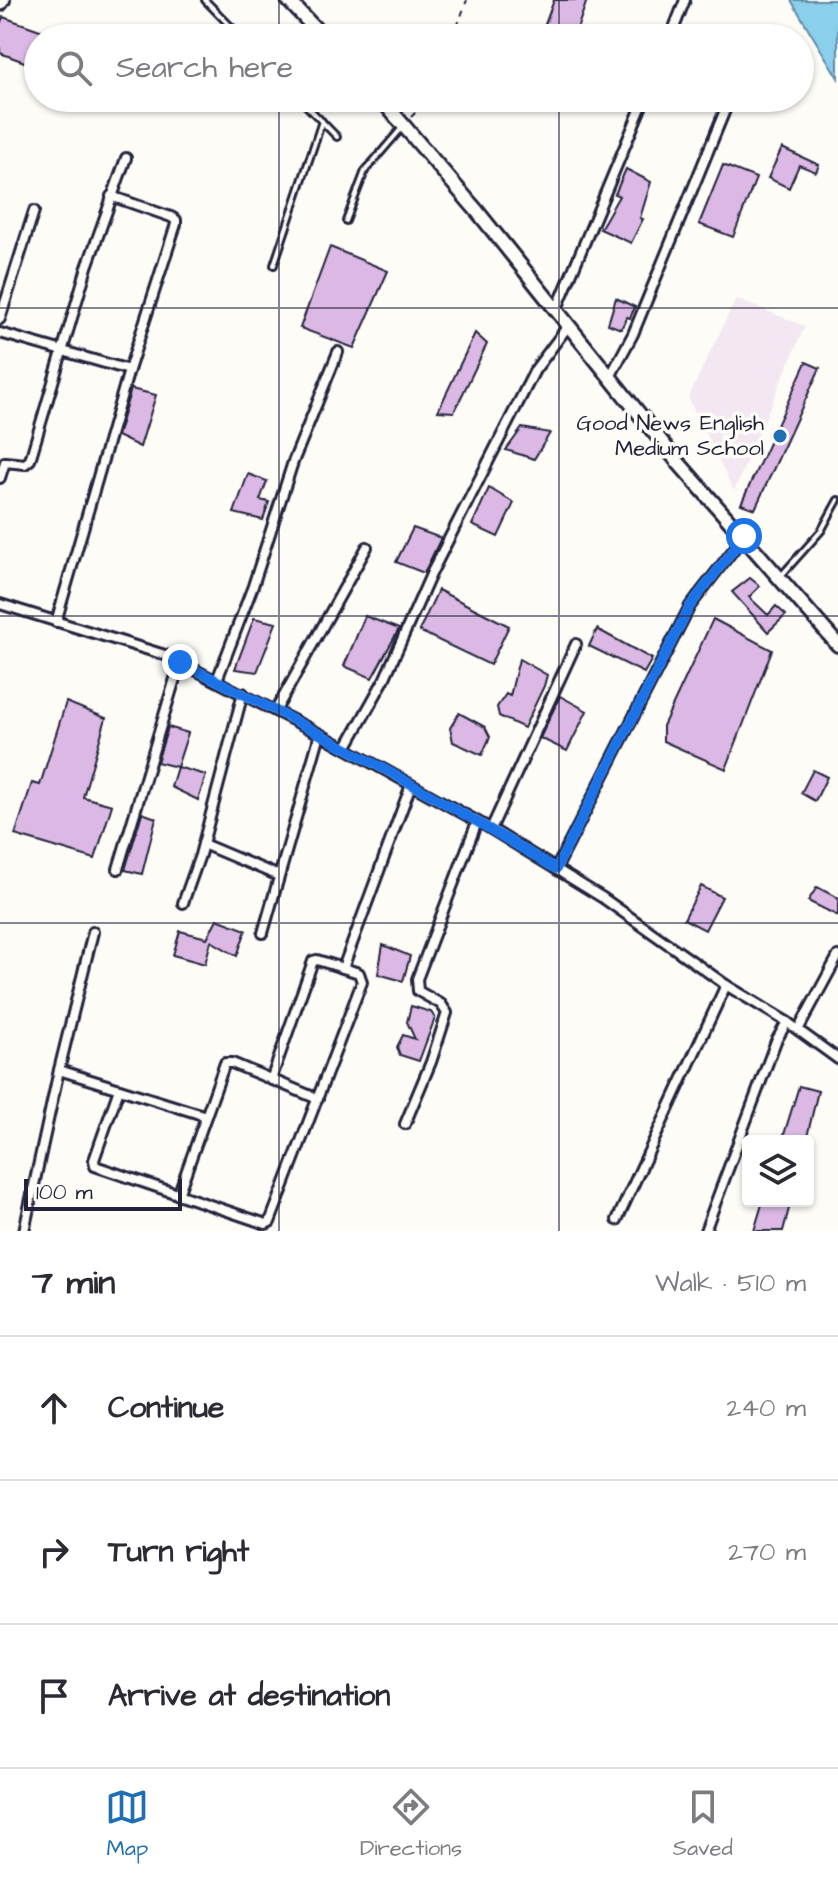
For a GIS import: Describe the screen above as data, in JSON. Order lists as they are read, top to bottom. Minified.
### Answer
{"places":["Good News English Medium School"],"scale_bar":"100 m","page":{"search":"Search here","scale":"100 m","heading":["7 min","Walk · 510 m"],"list":[["Continue","240 m"],["Turn right","270 m"],"Arrive at destination"],"nav":["Map","Directions","Saved"]}}
